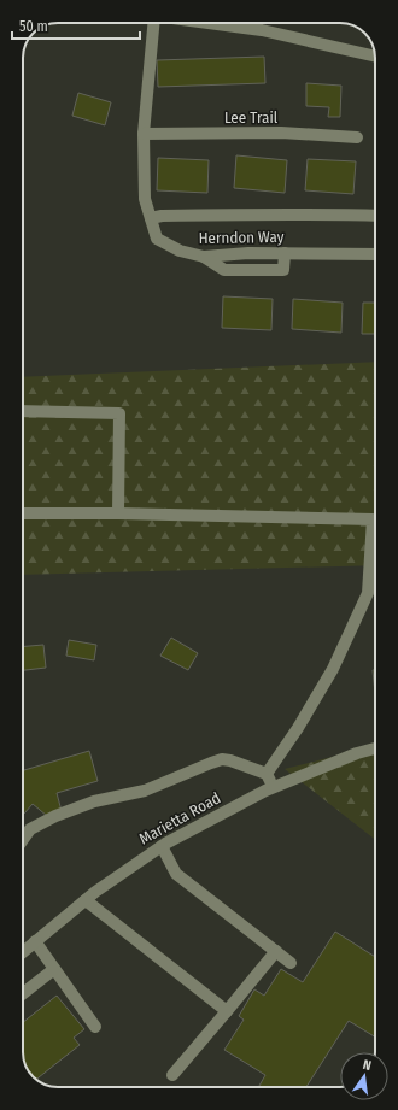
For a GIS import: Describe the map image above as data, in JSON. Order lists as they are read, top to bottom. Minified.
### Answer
{"streets":{"street":["Lee Trail","Herndon Way","Marietta Road"]},"crossings":[["Lee Trail","Herndon Way"]],"scale_bar":"50 m","north":"top"}
